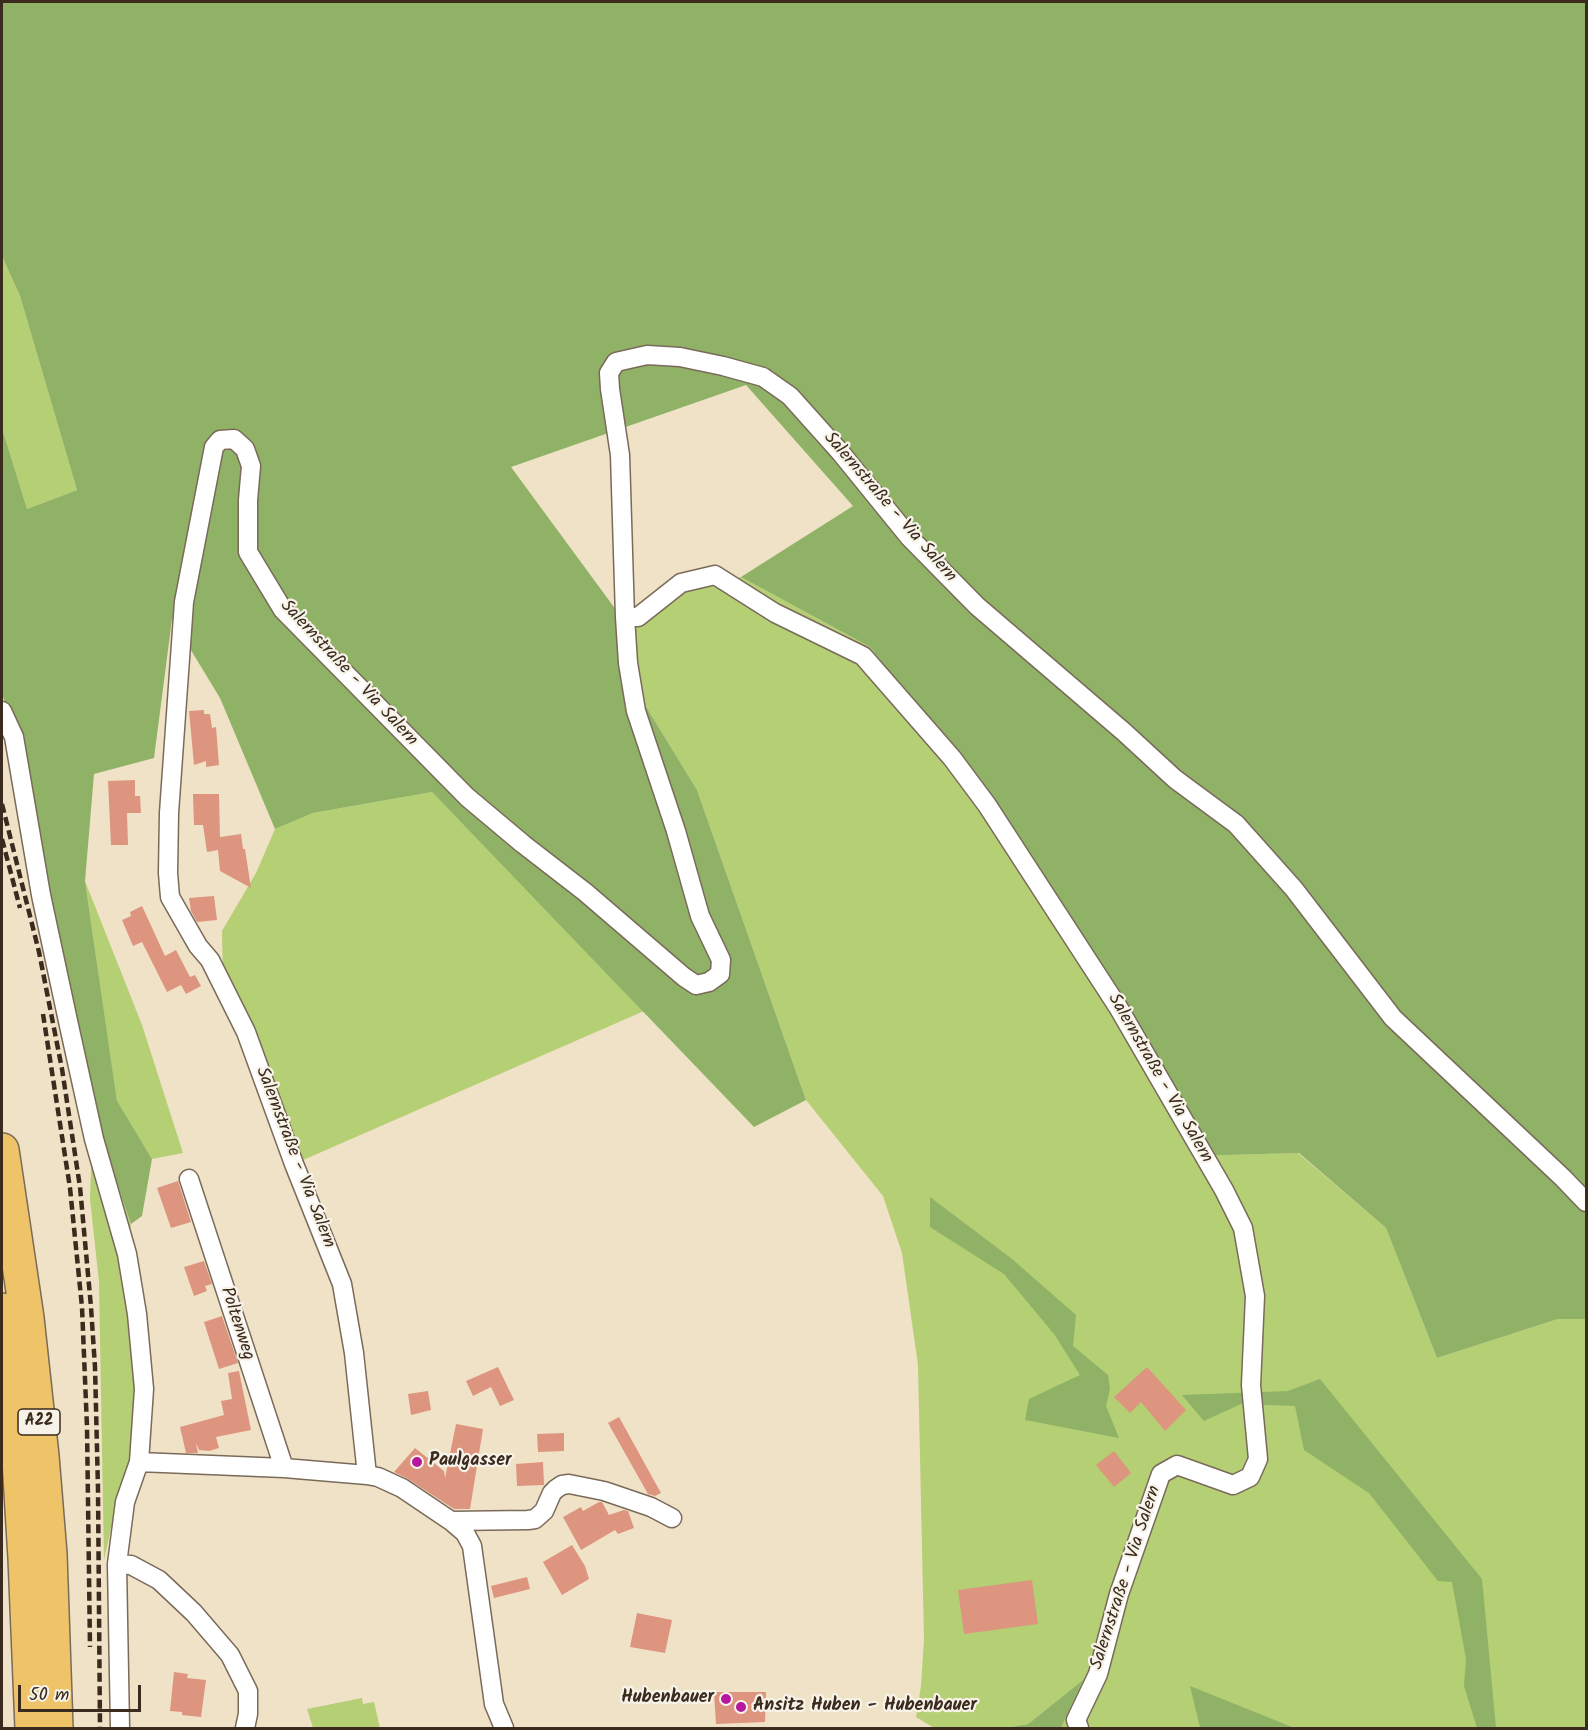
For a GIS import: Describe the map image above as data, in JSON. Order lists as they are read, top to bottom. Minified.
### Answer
{"streets":{"highway":["A22"],"street":["Salernstraße - Via Salern","Poltenweg"]},"places":["Paulgasser","Hubenbauer","Ansitz Huben - Hubenbauer"],"scale_bar":"50 m"}
